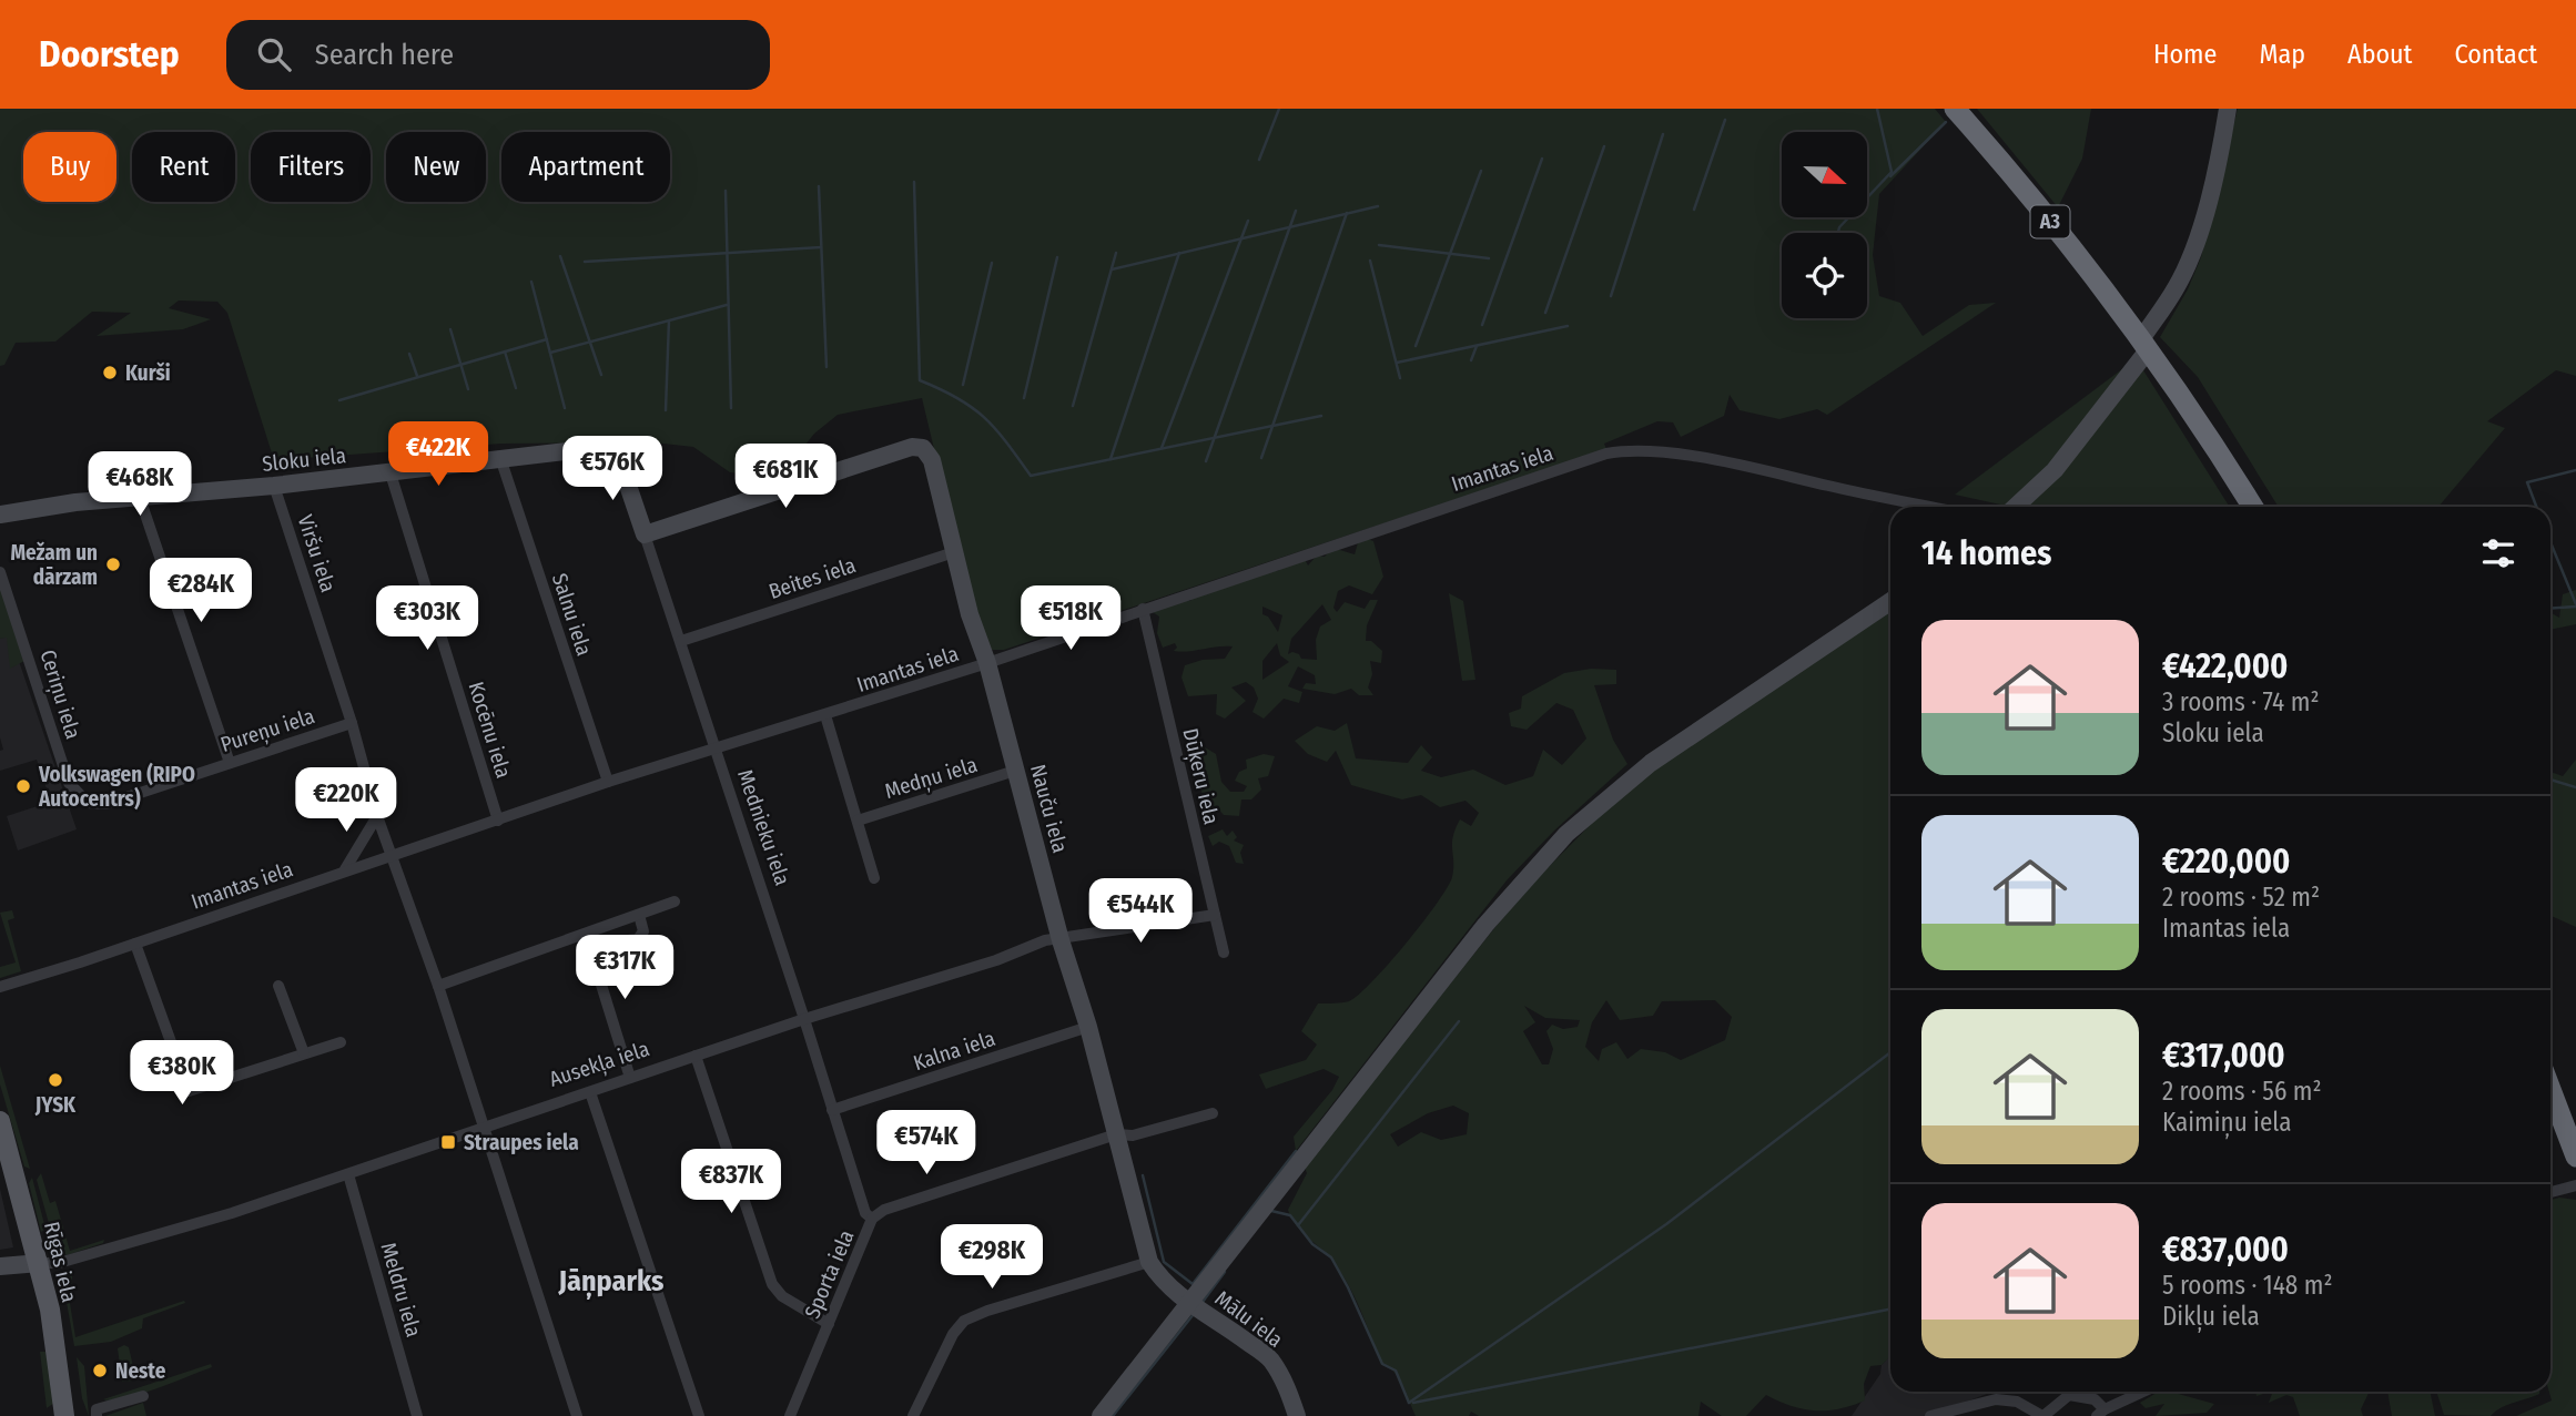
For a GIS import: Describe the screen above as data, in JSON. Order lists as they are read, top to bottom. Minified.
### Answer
{"streets":{"highway":["A3"],"main road":["Rīgas iela"],"street":["Sloku iela","Imantas iela","Viršu iela","Beites iela","Salnu iela","Ceriņu iela","Pureņu iela","Kocēnu iela","Dūķeru iela","Medņu iela","Nauču iela","Mednieku iela","Kalna iela","Ausekļa iela","Sporta iela","Meldru iela","Mālu iela"]},"crossings":[["Sloku iela","Viršu iela"],["Sloku iela","Salnu iela"],["Sloku iela","Kocēnu iela"],["Sloku iela","Mednieku iela"],["Imantas iela","Viršu iela"],["Imantas iela","Salnu iela"],["Imantas iela","Kocēnu iela"],["Imantas iela","Dūķeru iela"],["Imantas iela","Nauču iela"],["Imantas iela","Mednieku iela"],["Viršu iela","Pureņu iela"],["Beites iela","Nauču iela"],["Beites iela","Mednieku iela"],["Ceriņu iela","Pureņu iela"],["Dūķeru iela","Ausekļa iela"],["Medņu iela","Nauču iela"],["Nauču iela","Mednieku iela"],["Nauču iela","Kalna iela"],["Nauču iela","Ausekļa iela"],["Nauču iela","Sporta iela"],["Nauču iela","Mālu iela"],["Mednieku iela","Kalna iela"],["Mednieku iela","Ausekļa iela"],["Mednieku iela","Sporta iela"],["Ausekļa iela","Rīgas iela"],["Ausekļa iela","Meldru iela"]],"districts":["Jāņparks"],"places":{"other":["Kurši","Mežam un dārzam","Volkswagen (RIPO Autocentrs)","JYSK","Neste"],"transit":["Straupes iela"]},"north":"right","page":{"header":"Doorstep","search":"Search here","nav":["Home","Map","About","Contact"],"chip":["Buy","Rent","Filters","New","Apartment"],"price":["€422K","€576K","€681K","€468K","€284K","€303K","€518K","€220K","€544K","€317K","€380K","€574K","€837K","€298K"],"heading":"14 homes","list":[{"name":"€422,000","note":"3 rooms · 74 m² · Sloku iela"},{"name":"€220,000","note":"2 rooms · 52 m² · Imantas iela"},{"name":"€317,000","note":"2 rooms · 56 m² · Kaimiņu iela"},{"name":"€837,000","note":"5 rooms · 148 m² · Dikļu iela"}]}}
